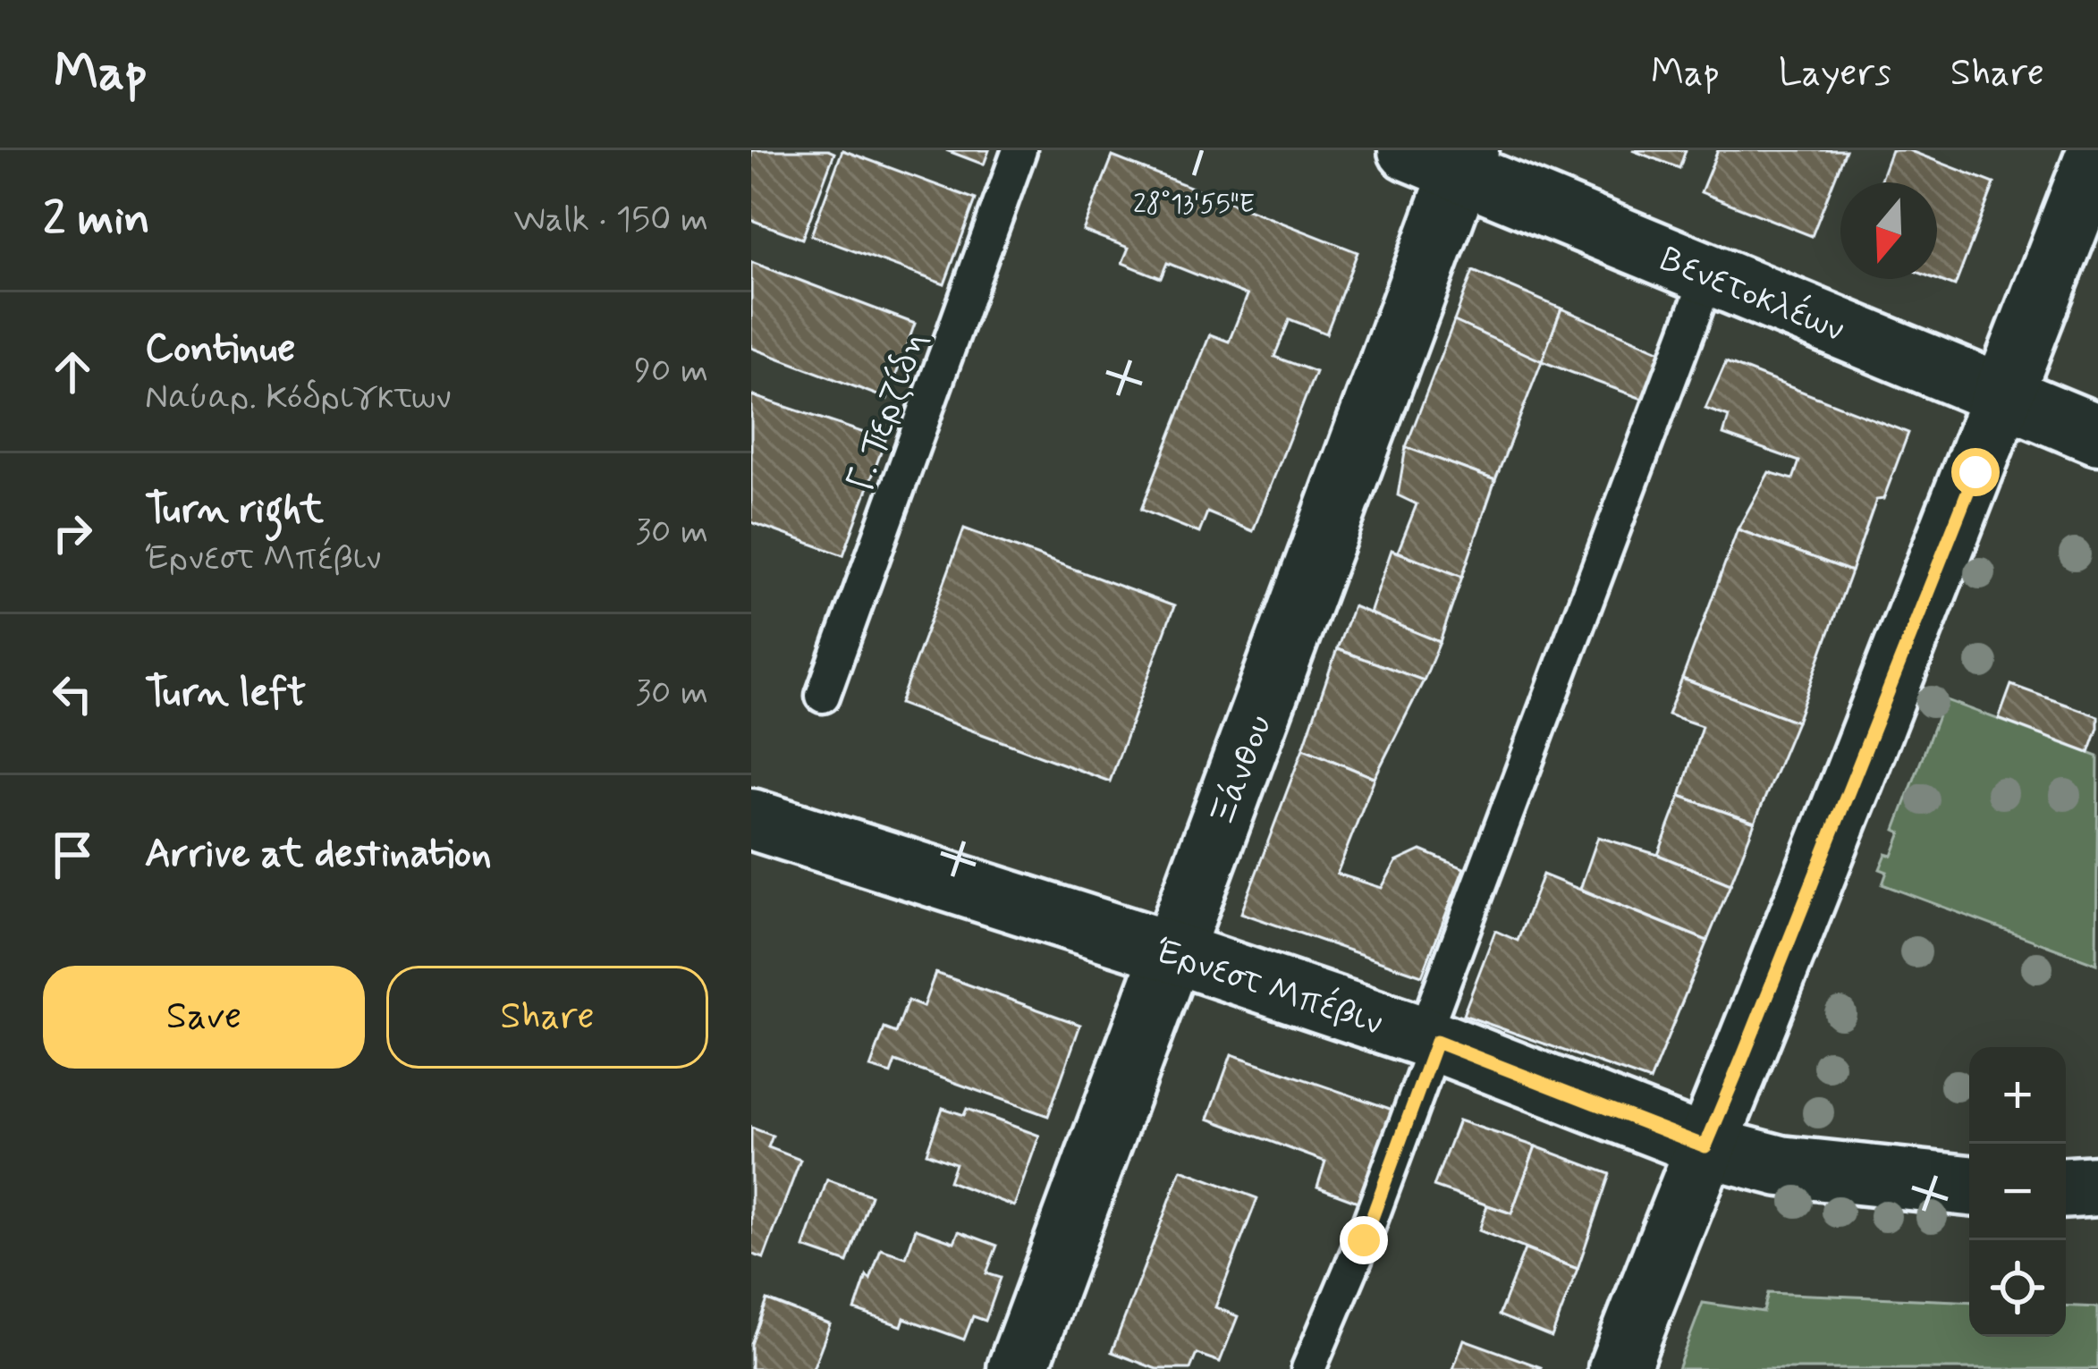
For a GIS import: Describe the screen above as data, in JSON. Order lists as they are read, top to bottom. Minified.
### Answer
{"streets":{"street":["Βενετοκλέων","Ξάνθου","Έρνεστ Μπέβιν"],"lane":["Γ. Τερζίδη"]},"crossings":[["Βενετοκλέων","Ξάνθου"],["Ξάνθου","Έρνεστ Μπέβιν"]],"north":"bottom","page":{"header":"Map","nav":["Map","Layers","Share"],"heading":["2 min","Walk · 150 m"],"list":[["Continue","Ναύαρ. Κόδριγκτων","90 m"],["Turn right","Έρνεστ Μπέβιν","30 m"],["Turn left","30 m"],"Arrive at destination"],"buttons":["Save","Share"],"map_buttons":["+","−"]},"coordinates":["28°13'55\"E"]}
